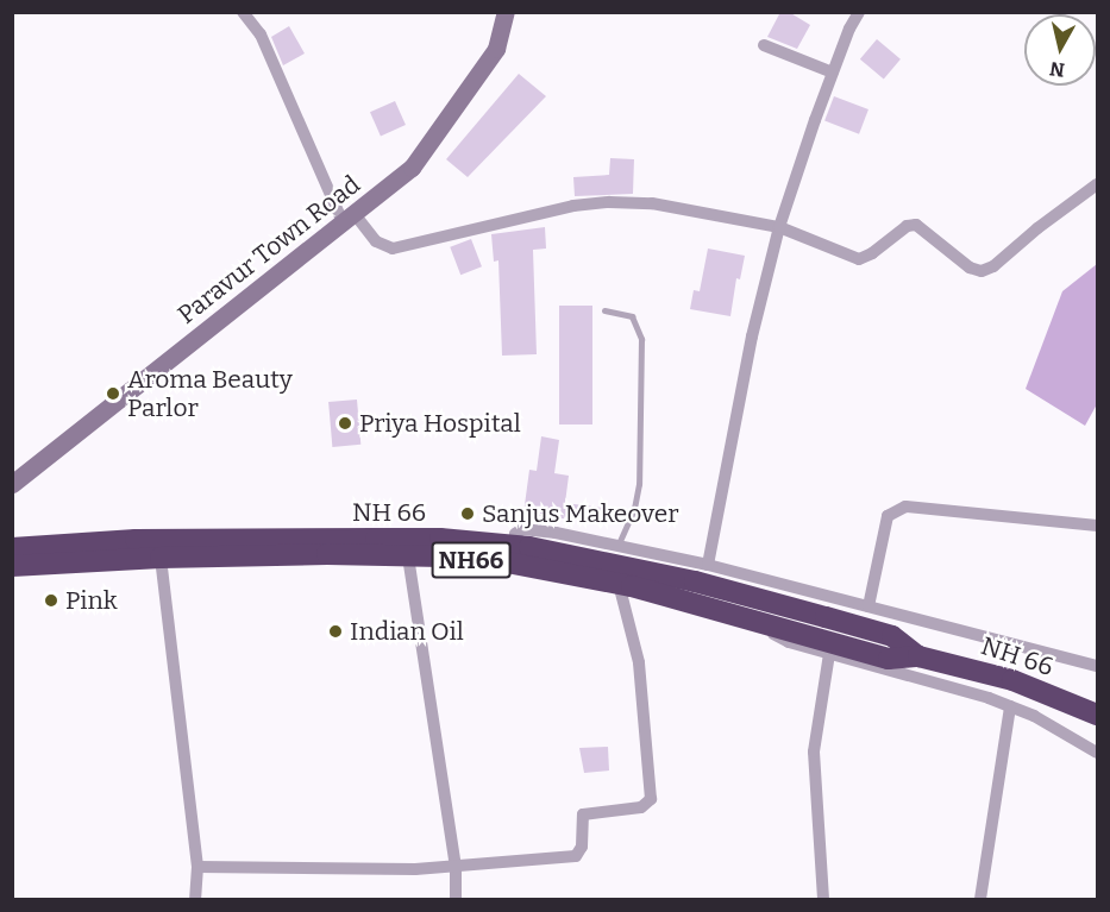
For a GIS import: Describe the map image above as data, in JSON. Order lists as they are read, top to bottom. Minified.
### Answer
{"streets":{"highway":["NH 66","NH66"],"main road":["Paravur Town Road"]},"places":["Aroma Beauty Parlor","Priya Hospital","Sanjus Makeover","Pink","Indian Oil"],"north":"bottom"}
